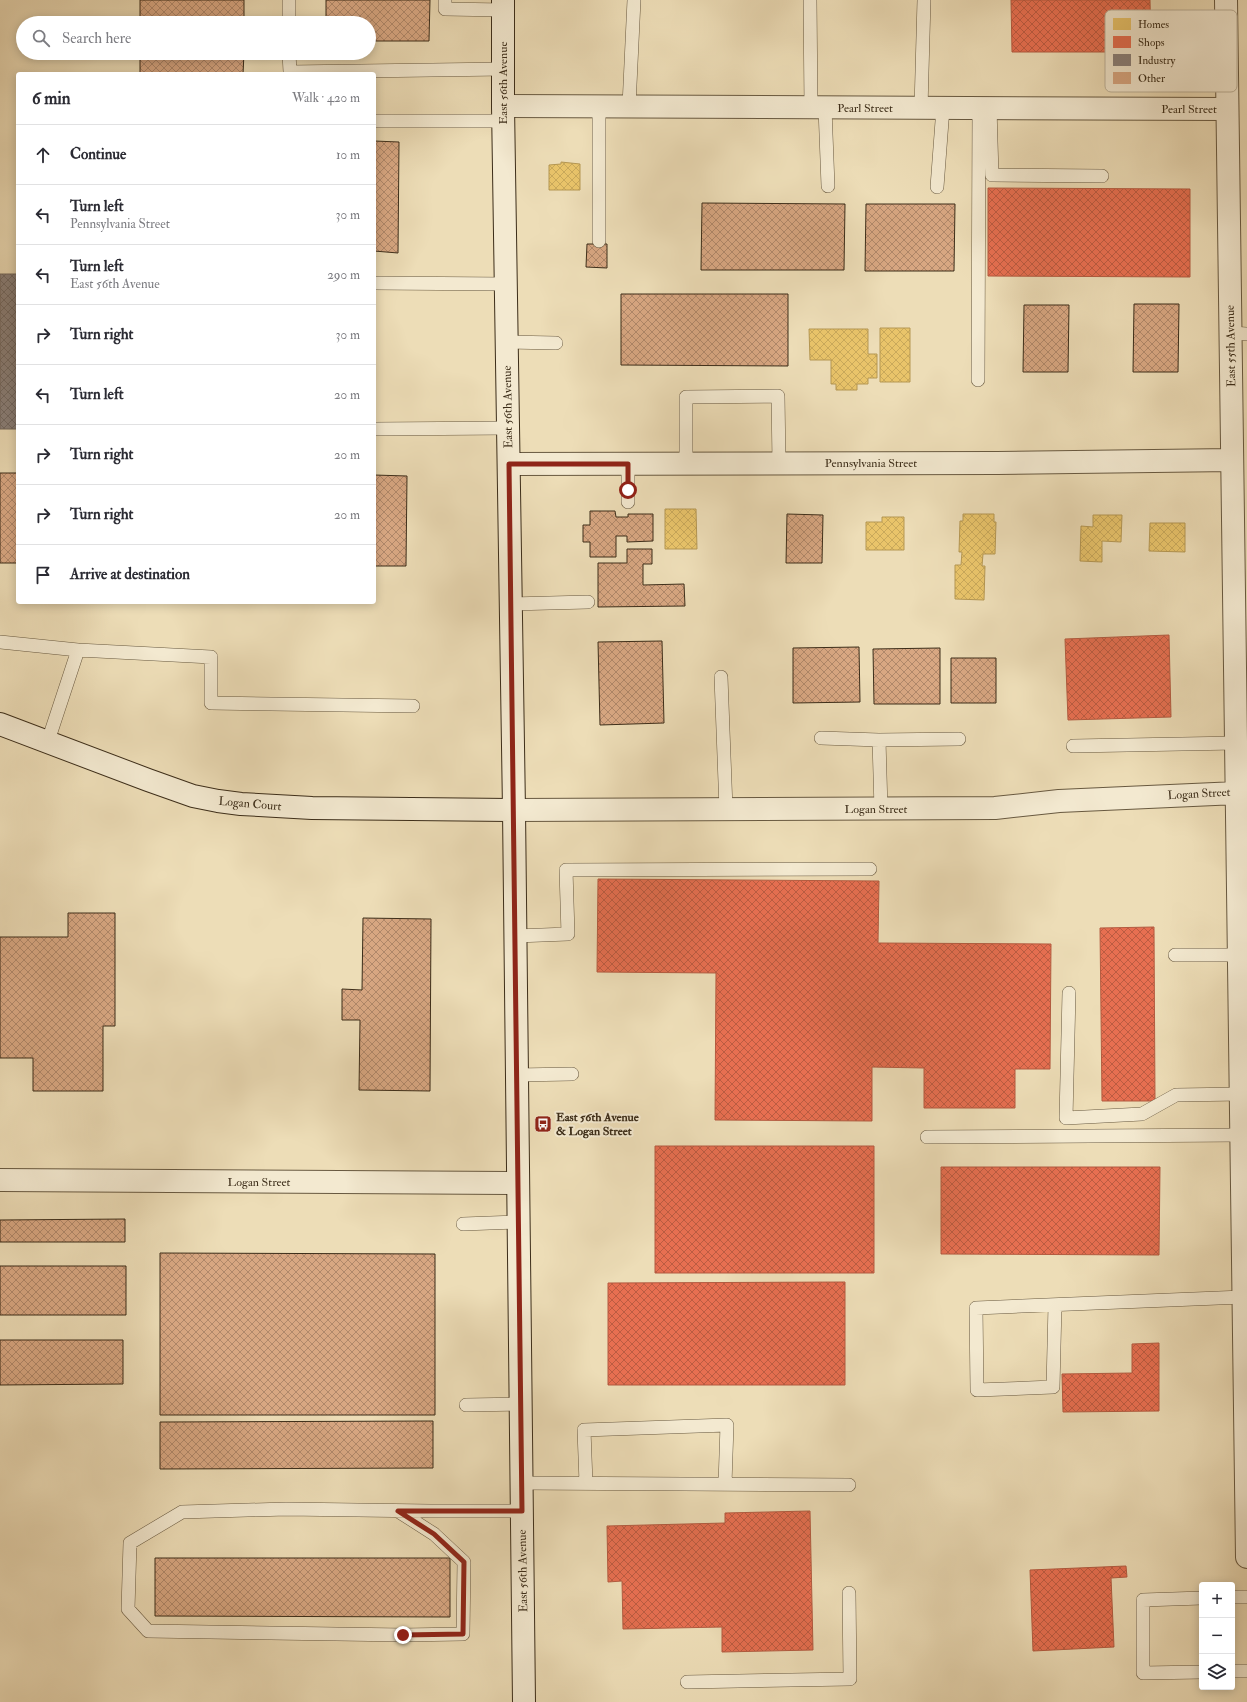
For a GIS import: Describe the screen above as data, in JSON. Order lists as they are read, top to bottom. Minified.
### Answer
{"streets":{"street":["East 56th Avenue","Pearl Street","East 55th Avenue","Pennsylvania Street","Logan Street","Logan Court"]},"crossings":[["East 56th Avenue","Pearl Street"],["East 56th Avenue","Pennsylvania Street"],["East 56th Avenue","Logan Street"],["East 56th Avenue","Logan Court"],["Pearl Street","East 55th Avenue"],["East 55th Avenue","Pennsylvania Street"],["East 55th Avenue","Logan Street"],["Logan Street","Logan Court"]],"places":{"bus stop":["East 56th Avenue & Logan Street"]},"legend":["Homes","Shops","Industry","Other"],"page":{"search":"Search here","heading":["6 min","Walk · 420 m"],"list":[["Continue","10 m"],["Turn left","Pennsylvania Street","30 m"],["Turn left","East 56th Avenue","290 m"],["Turn right","30 m"],["Turn left","20 m"],["Turn right","20 m"],["Turn right","20 m"],"Arrive at destination"],"map_buttons":["+","−"]}}
